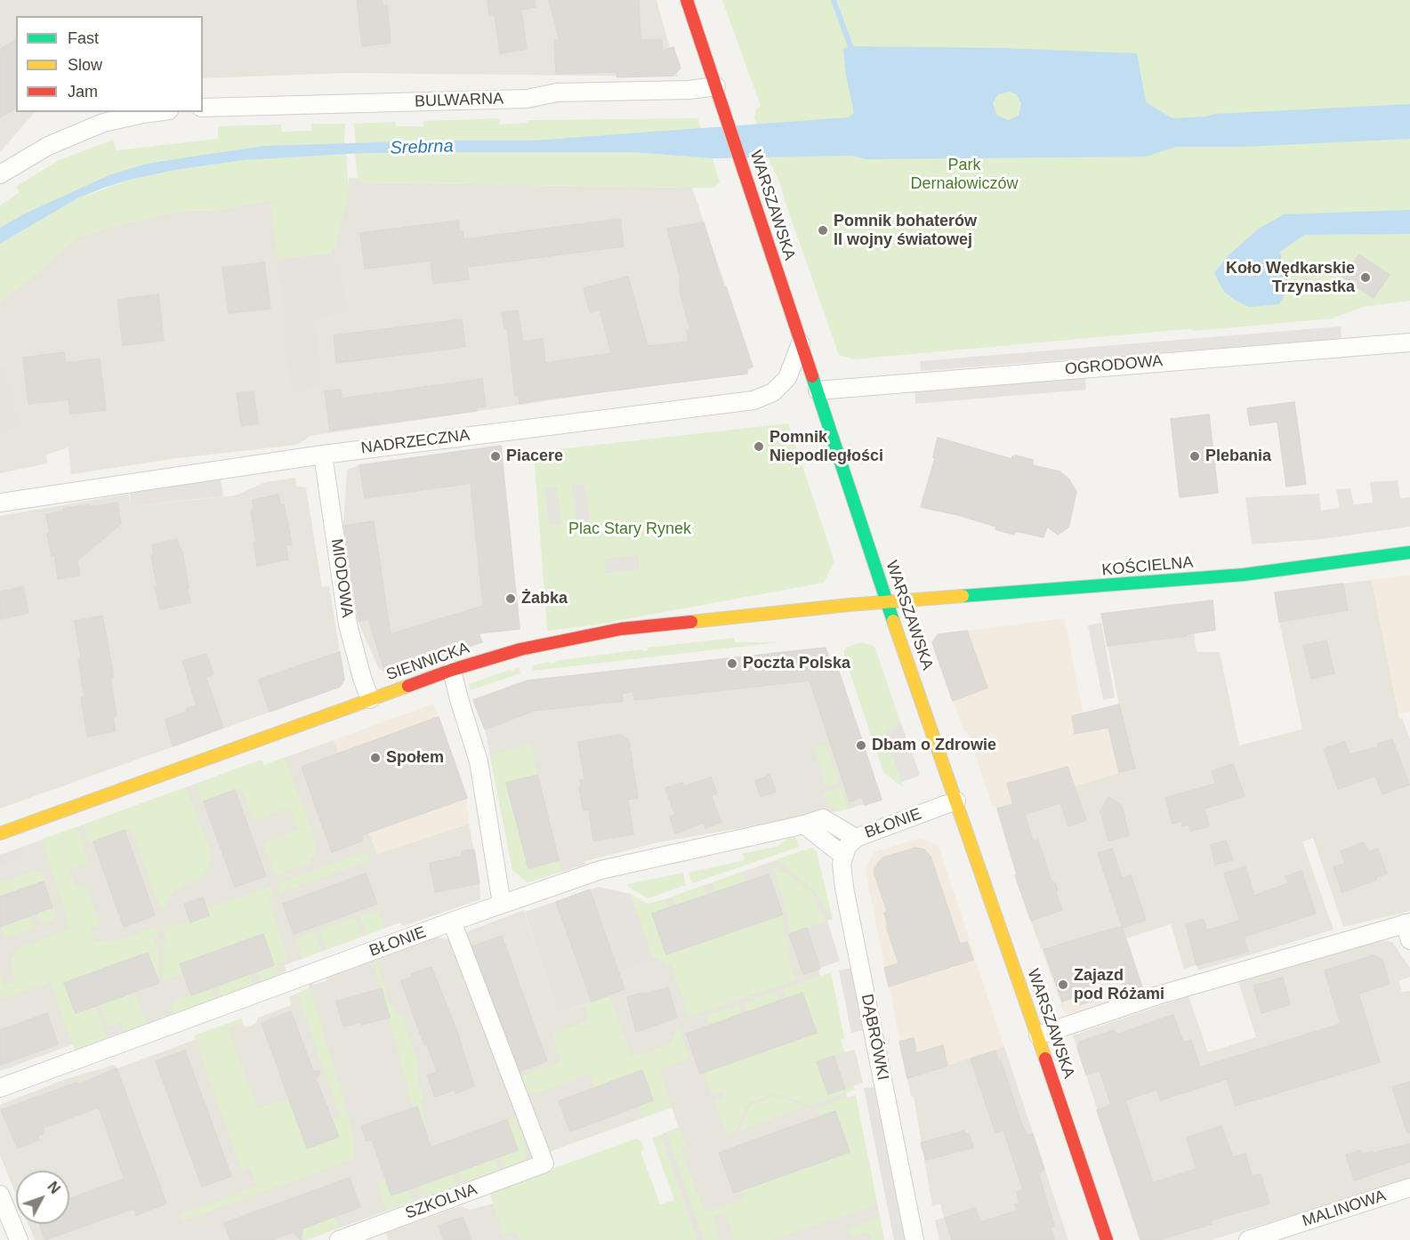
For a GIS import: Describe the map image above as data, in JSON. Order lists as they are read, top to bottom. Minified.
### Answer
{"streets":{"main road":["WARSZAWSKA","KOŚCIELNA","SIENNICKA"],"street":["BULWARNA","OGRODOWA","NADRZECZNA","MIODOWA","BŁONIE","DĄBRÓWKI","SZKOLNA","MALINOWA"]},"crossings":[["BULWARNA","WARSZAWSKA"],["WARSZAWSKA","OGRODOWA"],["WARSZAWSKA","NADRZECZNA"],["WARSZAWSKA","KOŚCIELNA"],["WARSZAWSKA","SIENNICKA"],["WARSZAWSKA","BŁONIE"],["NADRZECZNA","MIODOWA"],["KOŚCIELNA","SIENNICKA"],["MIODOWA","SIENNICKA"],["BŁONIE","SZKOLNA"]],"water":["Srebrna"],"parks":["Park Dernałowiczów","Plac Stary Rynek"],"places":["Pomnik bohaterów II wojny światowej","Koło Wędkarskie Trzynastka","Pomnik Niepodległości","Piacere","Plebania","Żabka","Poczta Polska","Dbam o Zdrowie","Społem","Zajazd pod Różami"],"legend":["Fast","Slow","Jam"],"north":"top right"}
